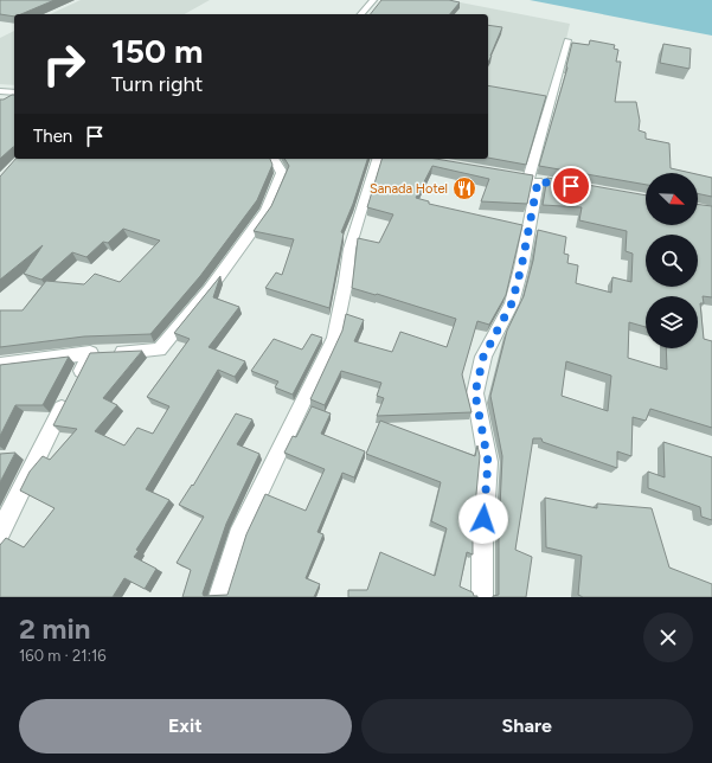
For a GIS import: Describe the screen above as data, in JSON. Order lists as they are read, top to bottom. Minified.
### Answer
{"places":{"restaurant":["Sanada Hotel"]},"north":"bottom right","page":{"turn":["150 m","Turn right"],"then":"Then","heading":["2 min","160 m · 21:16"],"buttons":["Exit","Share"]}}
